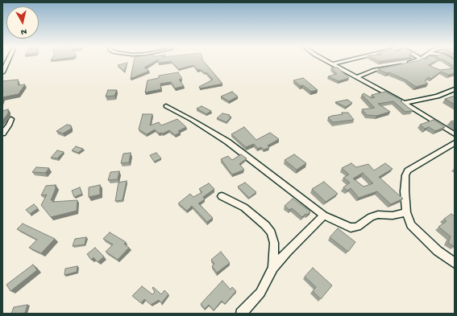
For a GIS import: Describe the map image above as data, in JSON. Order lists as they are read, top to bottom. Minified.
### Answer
{"north":"bottom"}
